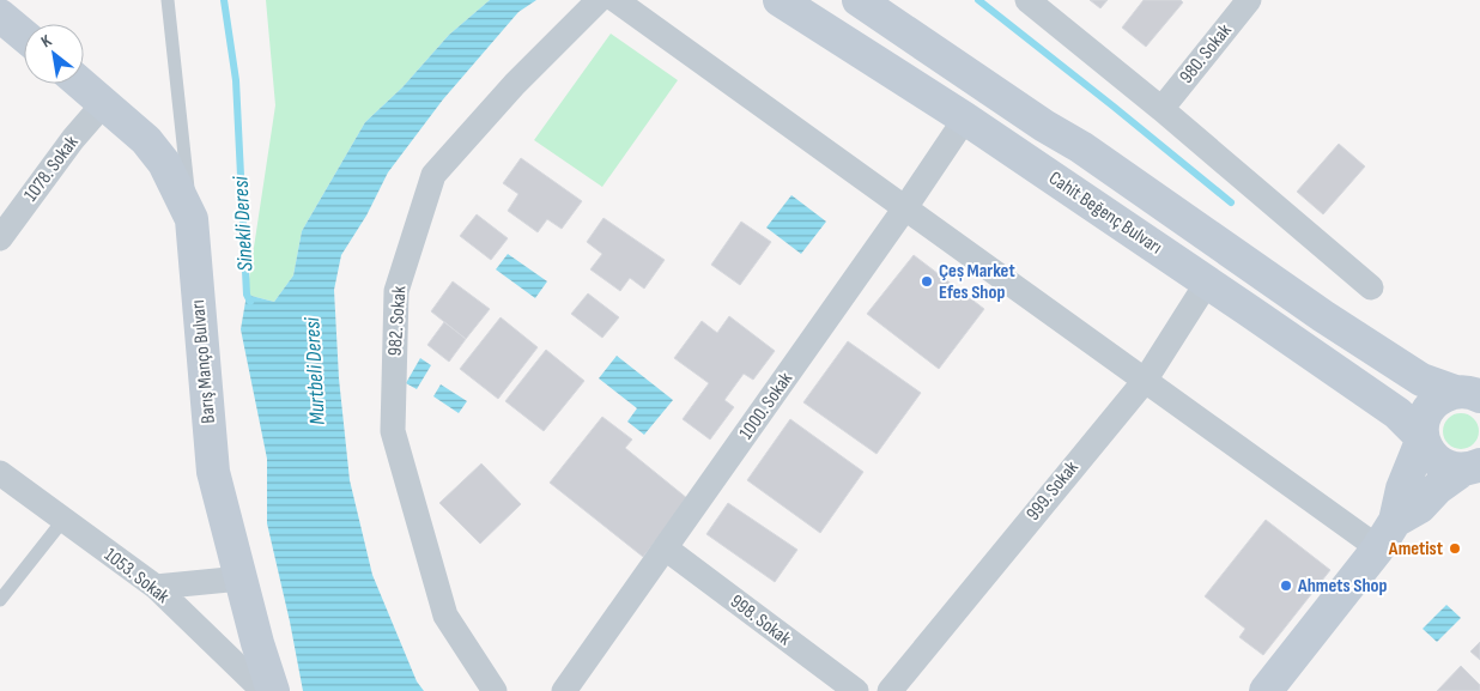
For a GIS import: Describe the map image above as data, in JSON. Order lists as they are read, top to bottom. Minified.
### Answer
{"streets":{"main road":["Cahit Beğenç Bulvarı","Barış Manço Bulvarı"],"street":["980. Sokak","1078. Sokak","982. Sokak","1000. Sokak","999. Sokak","1053. Sokak","998. Sokak"]},"crossings":[["1078. Sokak","Barış Manço Bulvarı"],["Cahit Beğenç Bulvarı","1000. Sokak"],["Cahit Beğenç Bulvarı","999. Sokak"],["1000. Sokak","998. Sokak"]],"water":["Sinekli Deresi","Murtbeli Deresi"],"places":["Çeș Market Efes Shop","Ametist","Ahmets Shop"],"north":"top left"}
